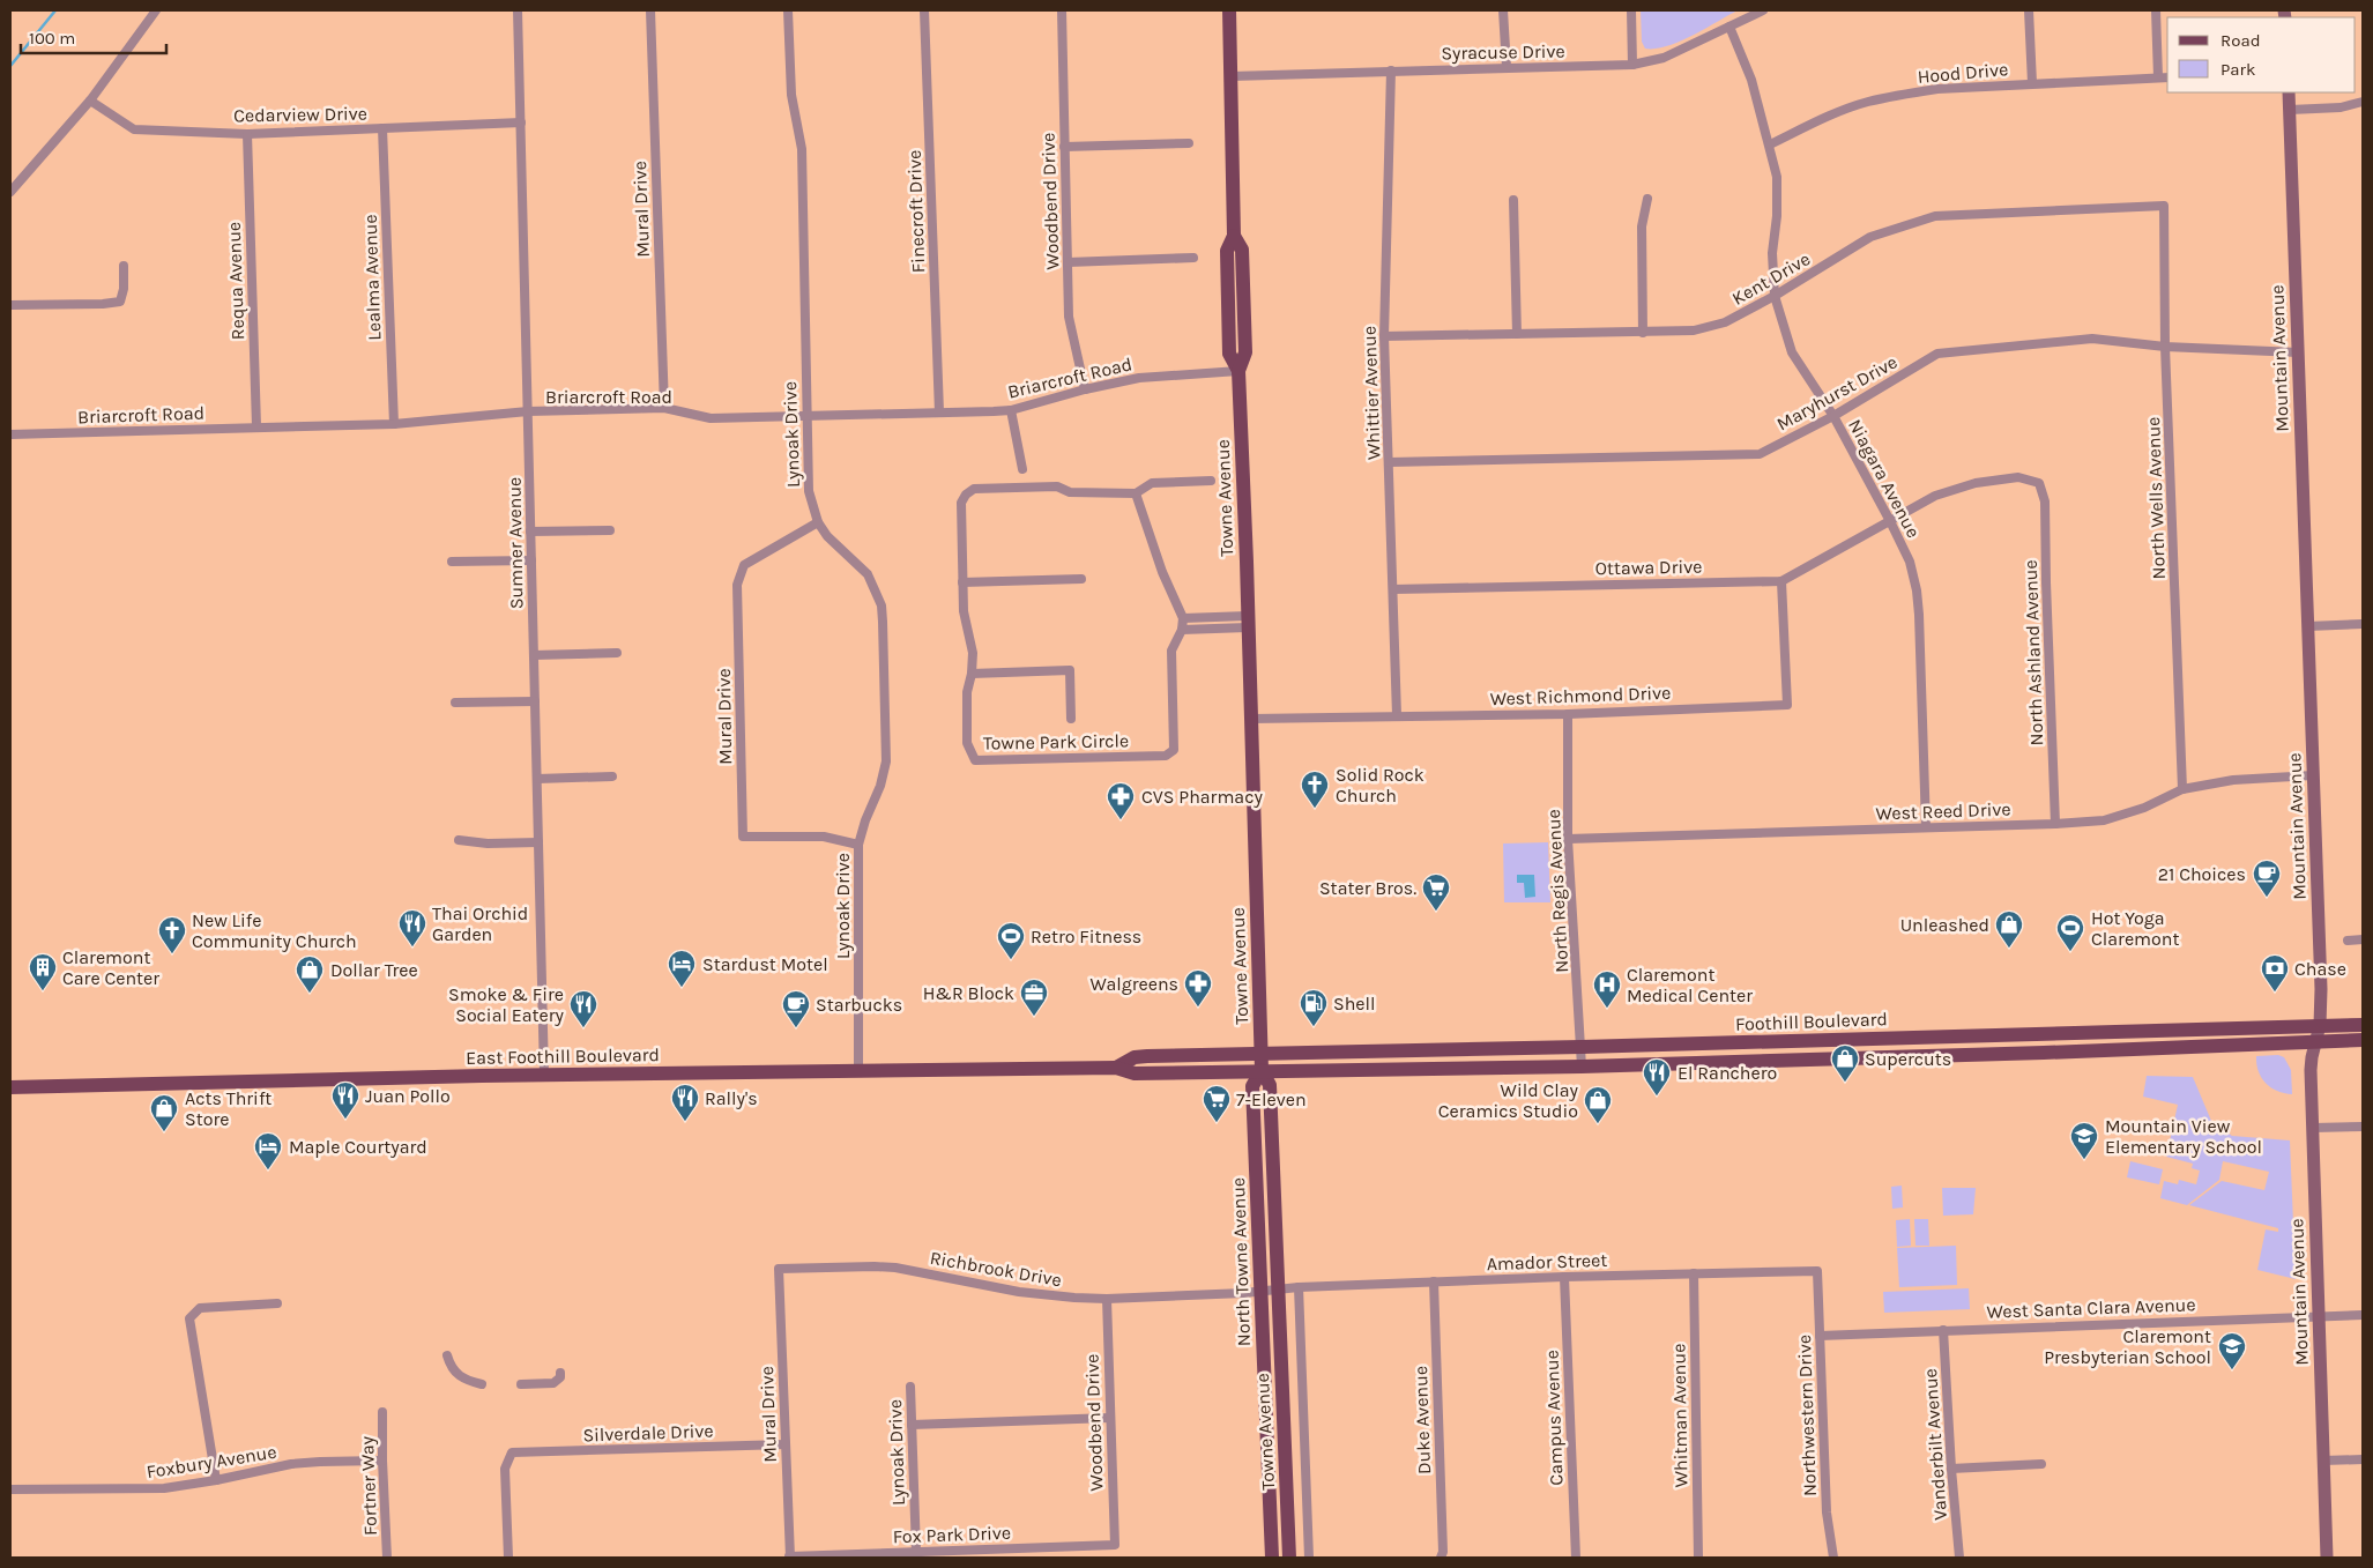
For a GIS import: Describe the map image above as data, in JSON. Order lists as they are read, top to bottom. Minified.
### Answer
{"streets":{"main road":["Mountain Avenue","Towne Avenue","Foothill Boulevard","East Foothill Boulevard","North Towne Avenue"],"street":["Syracuse Drive","Hood Drive","Cedarview Drive","Woodbend Drive","Mural Drive","Finecroft Drive","Lealma Avenue","Kent Drive","Requa Avenue","Briarcroft Road","Whittier Avenue","Maryhurst Drive","Lynoak Drive","Niagara Avenue","North Wells Avenue","Sumner Avenue","Ottawa Drive","North Ashland Avenue","West Richmond Drive","Towne Park Circle","West Reed Drive","North Regis Avenue","Amador Street","Richbrook Drive","West Santa Clara Avenue","Whitman Avenue","Northwestern Drive","Campus Avenue","Duke Avenue","Silverdale Drive","Vanderbilt Avenue","Foxbury Avenue","Fortner Way","Fox Park Drive"]},"crossings":[["Syracuse Drive","Whittier Avenue"],["Syracuse Drive","Niagara Avenue"],["Syracuse Drive","Towne Avenue"],["Hood Drive","Niagara Avenue"],["Cedarview Drive","Lealma Avenue"],["Cedarview Drive","Requa Avenue"],["Cedarview Drive","Sumner Avenue"],["Woodbend Drive","Briarcroft Road"],["Woodbend Drive","Richbrook Drive"],["Woodbend Drive","Fox Park Drive"],["Mural Drive","Briarcroft Road"],["Mural Drive","Lynoak Drive"],["Mural Drive","Richbrook Drive"],["Mural Drive","Silverdale Drive"],["Mural Drive","Fox Park Drive"],["Finecroft Drive","Briarcroft Road"],["Lealma Avenue","Briarcroft Road"],["Kent Drive","Whittier Avenue"],["Kent Drive","Niagara Avenue"],["Kent Drive","North Wells Avenue"],["Requa Avenue","Briarcroft Road"],["Mountain Avenue","Maryhurst Drive"],["Mountain Avenue","West Reed Drive"],["Mountain Avenue","Foothill Boulevard"],["Mountain Avenue","West Santa Clara Avenue"],["Briarcroft Road","Lynoak Drive"],["Briarcroft Road","Towne Avenue"],["Briarcroft Road","Sumner Avenue"],["Whittier Avenue","Maryhurst Drive"],["Whittier Avenue","Ottawa Drive"],["Whittier Avenue","West Richmond Drive"],["Maryhurst Drive","Niagara Avenue"],["Maryhurst Drive","North Wells Avenue"],["Lynoak Drive","East Foothill Boulevard"],["Lynoak Drive","Fox Park Drive"],["Niagara Avenue","Ottawa Drive"],["Niagara Avenue","West Reed Drive"],["Towne Avenue","West Richmond Drive"],["Towne Avenue","Foothill Boulevard"],["Towne Avenue","East Foothill Boulevard"],["Towne Avenue","North Towne Avenue"],["Towne Avenue","Amador Street"],["Towne Avenue","Richbrook Drive"],["North Wells Avenue","West Reed Drive"],["Sumner Avenue","East Foothill Boulevard"],["Ottawa Drive","North Ashland Avenue"],["Ottawa Drive","West Richmond Drive"],["North Ashland Avenue","West Reed Drive"],["West Richmond Drive","North Regis Avenue"],["West Reed Drive","North Regis Avenue"],["North Regis Avenue","Foothill Boulevard"],["Foothill Boulevard","East Foothill Boulevard"],["Foothill Boulevard","North Towne Avenue"],["East Foothill Boulevard","North Towne Avenue"],["North Towne Avenue","Richbrook Drive"],["Amador Street","Richbrook Drive"],["Amador Street","Whitman Avenue"],["Amador Street","Northwestern Drive"],["Amador Street","Campus Avenue"],["Amador Street","Duke Avenue"],["West Santa Clara Avenue","Northwestern Drive"],["West Santa Clara Avenue","Vanderbilt Avenue"],["Foxbury Avenue","Fortner Way"]],"places":{"church":["Solid Rock Church","New Life Community Church"],"pharmacy":["CVS Pharmacy","Walgreens"],"cafe":["21 Choices","Starbucks"],"supermarket":["Stater Bros.","7-Eleven"],"restaurant":["Thai Orchid Garden","Smoke & Fire Social Eatery","El Ranchero","Juan Pollo","Rally's"],"shop":["Unleashed","Dollar Tree","Supercuts","Wild Clay Ceramics Studio","Acts Thrift Store"],"sports":["Hot Yoga Claremont","Retro Fitness"],"hotel":["Stardust Motel","Maple Courtyard"],"building":["Claremont Care Center"],"bank":["Chase"],"hospital":["Claremont Medical Center"],"office":["H&R Block"],"fuel station":["Shell"],"school or university":["Mountain View Elementary School","Claremont Presbyterian School"]},"legend":["Road","Park"],"scale_bar":"100 m"}
